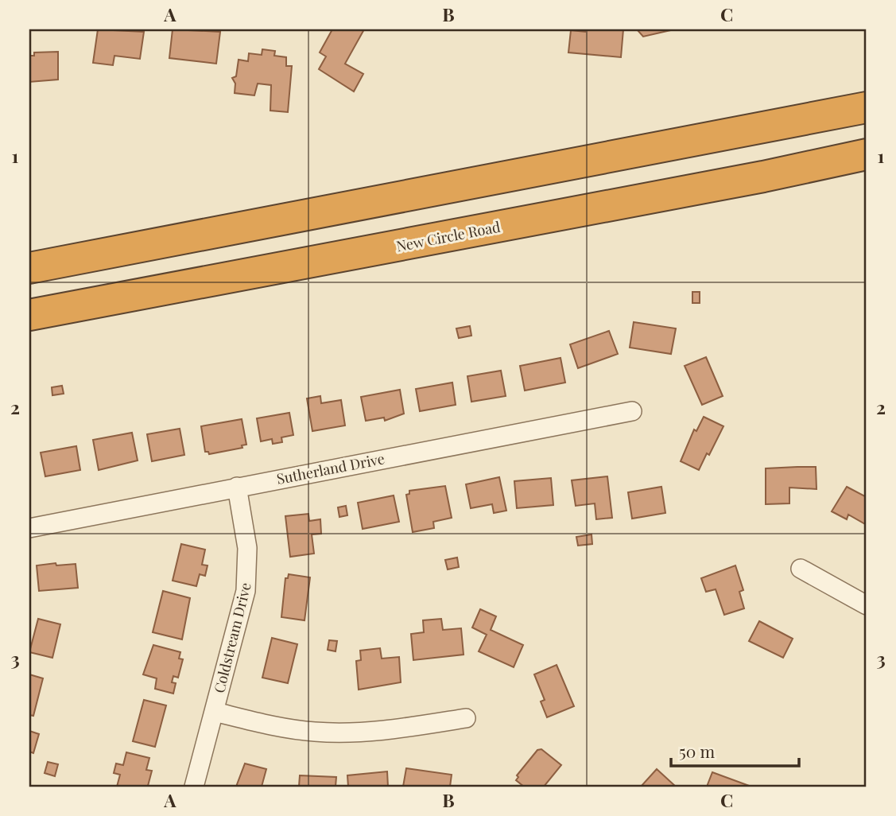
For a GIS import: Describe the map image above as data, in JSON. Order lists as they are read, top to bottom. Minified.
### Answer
{"streets":{"highway":["New Circle Road"],"street":["Sutherland Drive","Coldstream Drive"]},"crossings":[["Sutherland Drive","Coldstream Drive"]],"scale_bar":"50 m","grid":{"columns":["A","B","C"],"rows":["1","2","3"]}}
